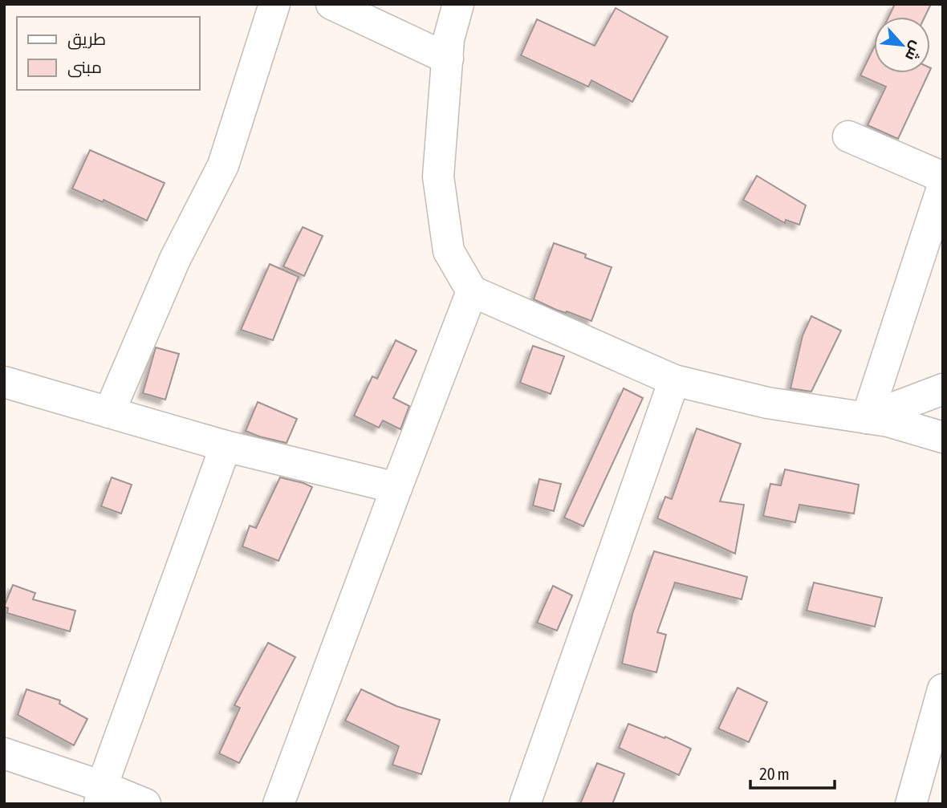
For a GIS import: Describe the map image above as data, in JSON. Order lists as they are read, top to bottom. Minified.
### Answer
{"legend":["طريق","مبنى"],"scale_bar":"20 m","north":"bottom right"}
